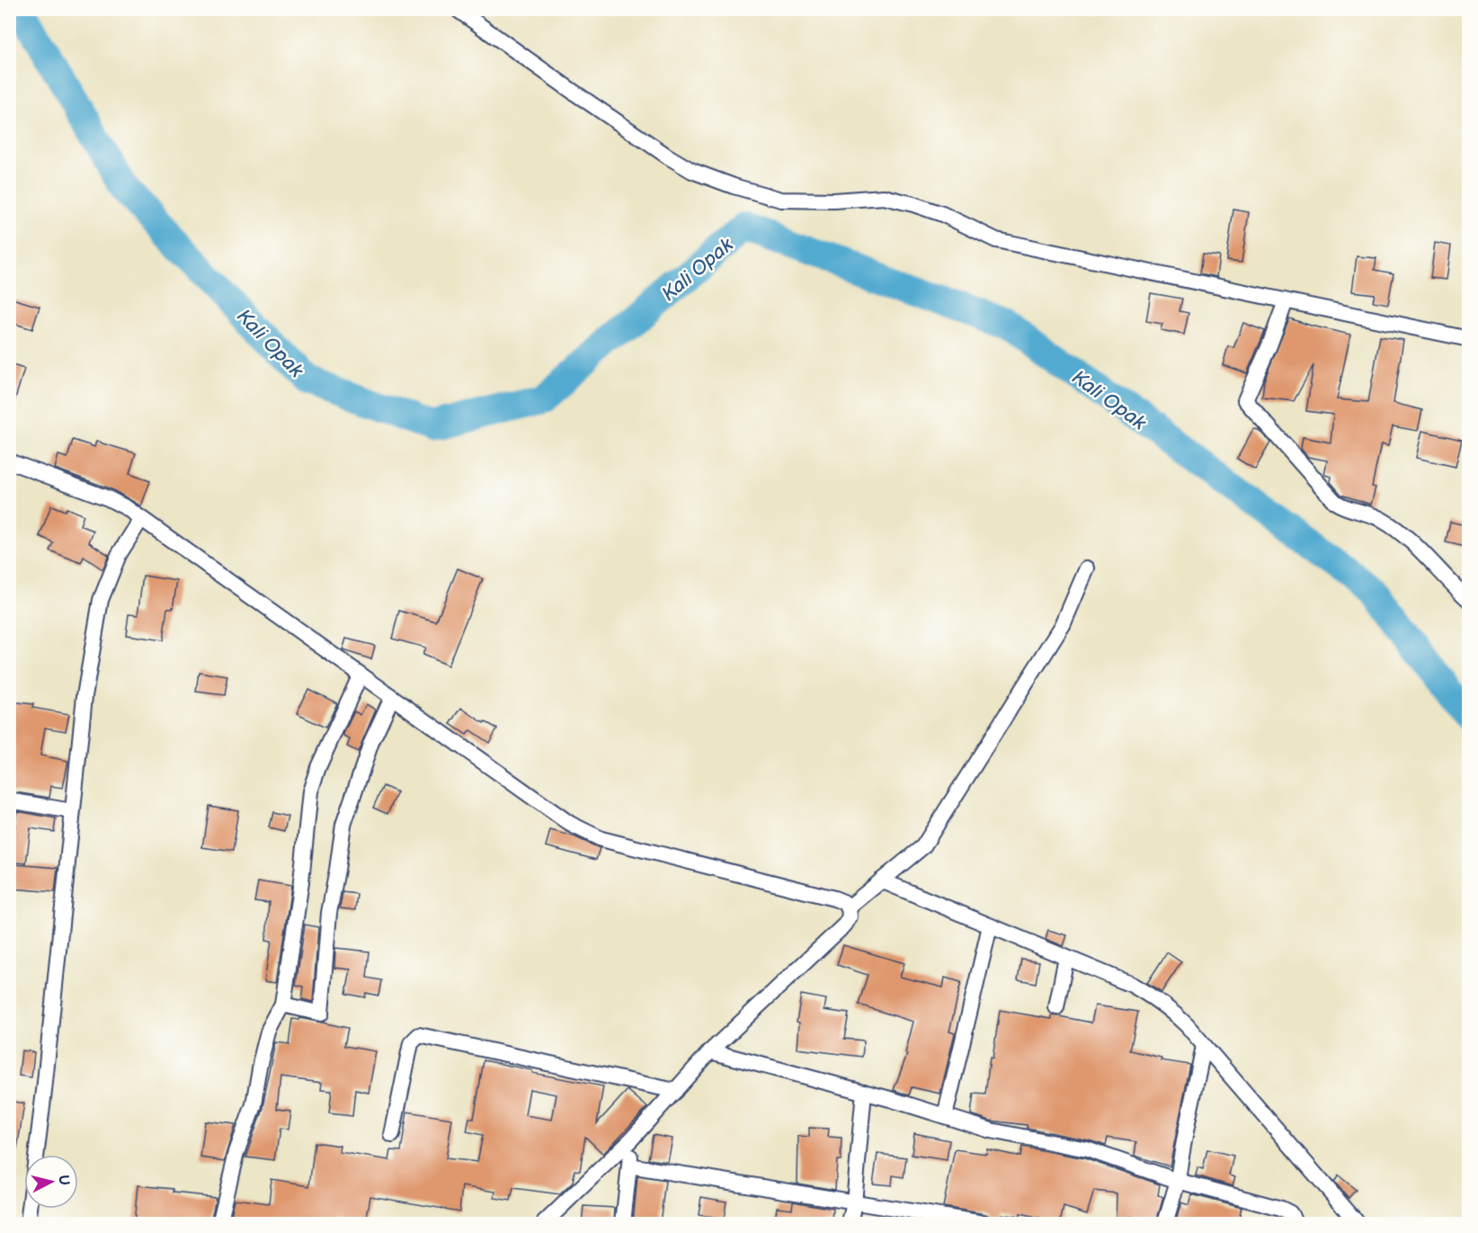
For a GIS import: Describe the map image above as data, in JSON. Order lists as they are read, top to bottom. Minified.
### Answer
{"water":["Kali Opak"],"north":"right"}
